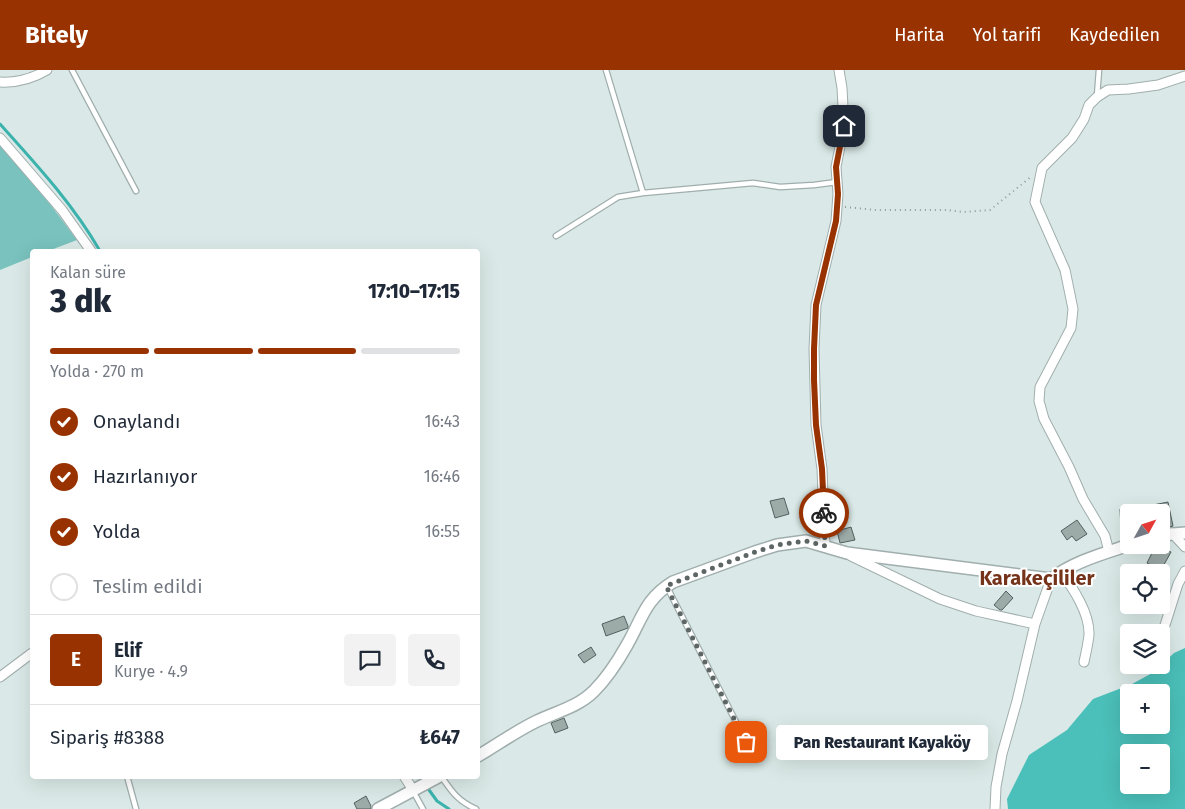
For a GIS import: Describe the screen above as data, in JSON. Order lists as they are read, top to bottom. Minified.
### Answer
{"districts":["Karakeçililer"],"places":["Pan Restaurant Kayaköy"],"north":"top right","page":{"header":"Bitely","nav":["Harita","Yol tarifi","Kaydedilen"],"heading":["3 dk","Kalan süre","17:10–17:15"],"panel":["Elif","Kurye · 4.9","Sipariş #8388","₺647"],"bar":"Yolda · 270 m","list":[["Onaylandı","16:43"],["Hazırlanıyor","16:46"],["Yolda","16:55"],"Teslim edildi"],"map_buttons":["+","−"],"round":"E","bubble":"Pan Restaurant Kayaköy"}}
